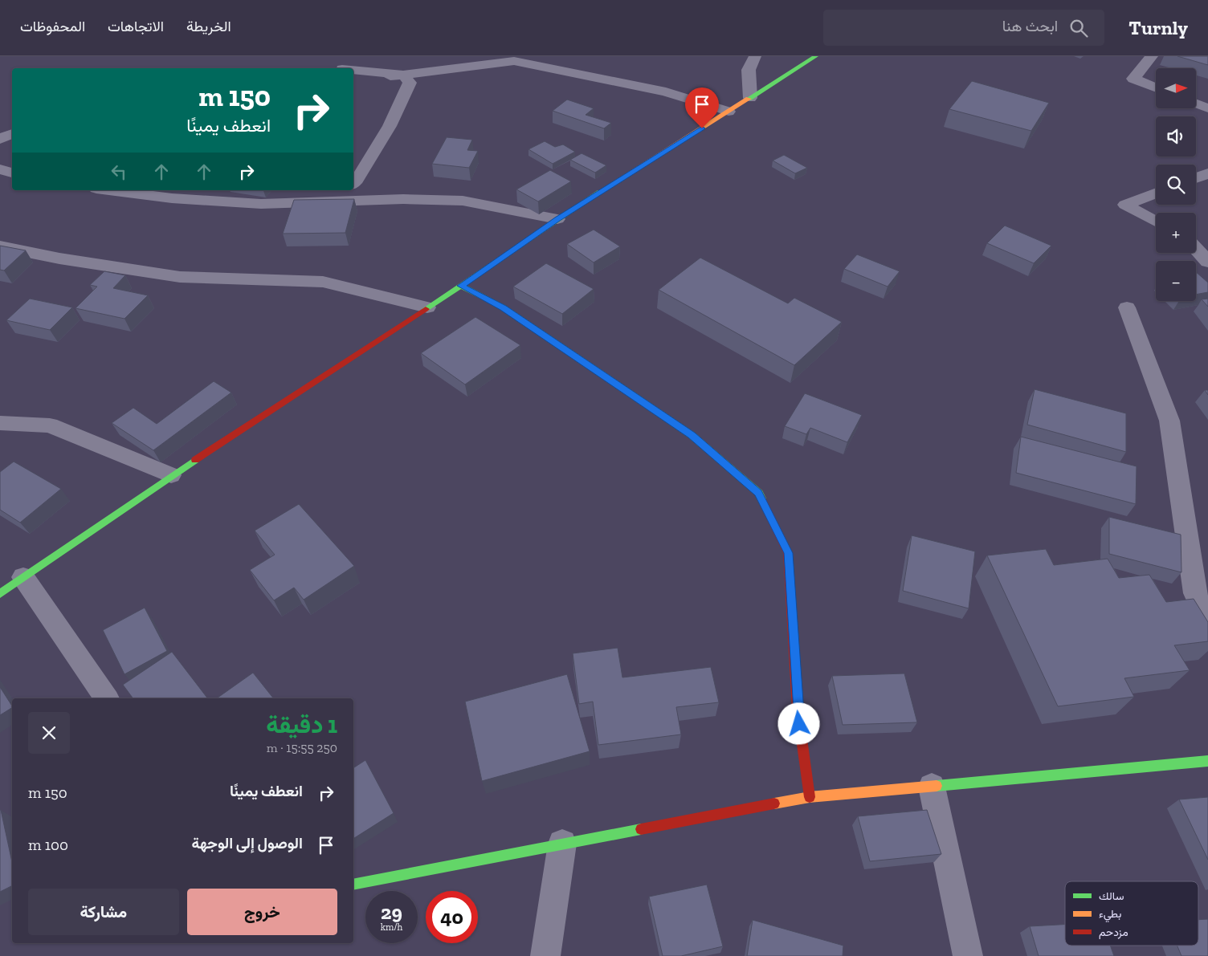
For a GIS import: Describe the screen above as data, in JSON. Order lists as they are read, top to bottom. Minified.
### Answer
{"legend":["سالك","بطيء","مزدحم"],"north":"right","page":{"header":"Turnly","search":"ابحث هنا","nav":["الخريطة","الاتجاهات","المحفوظات"],"map_buttons":["+","−"],"turn":["150 m","انعطف يمينًا"],"heading":["1 دقيقة","250 m · 15:55"],"list":[{"name":"انعطف يمينًا","value":"150 m"},{"name":"الوصول إلى الوجهة","value":"100 m"}],"buttons":["خروج","مشاركة"],"speed":"29 km/h","limit":"40"}}
